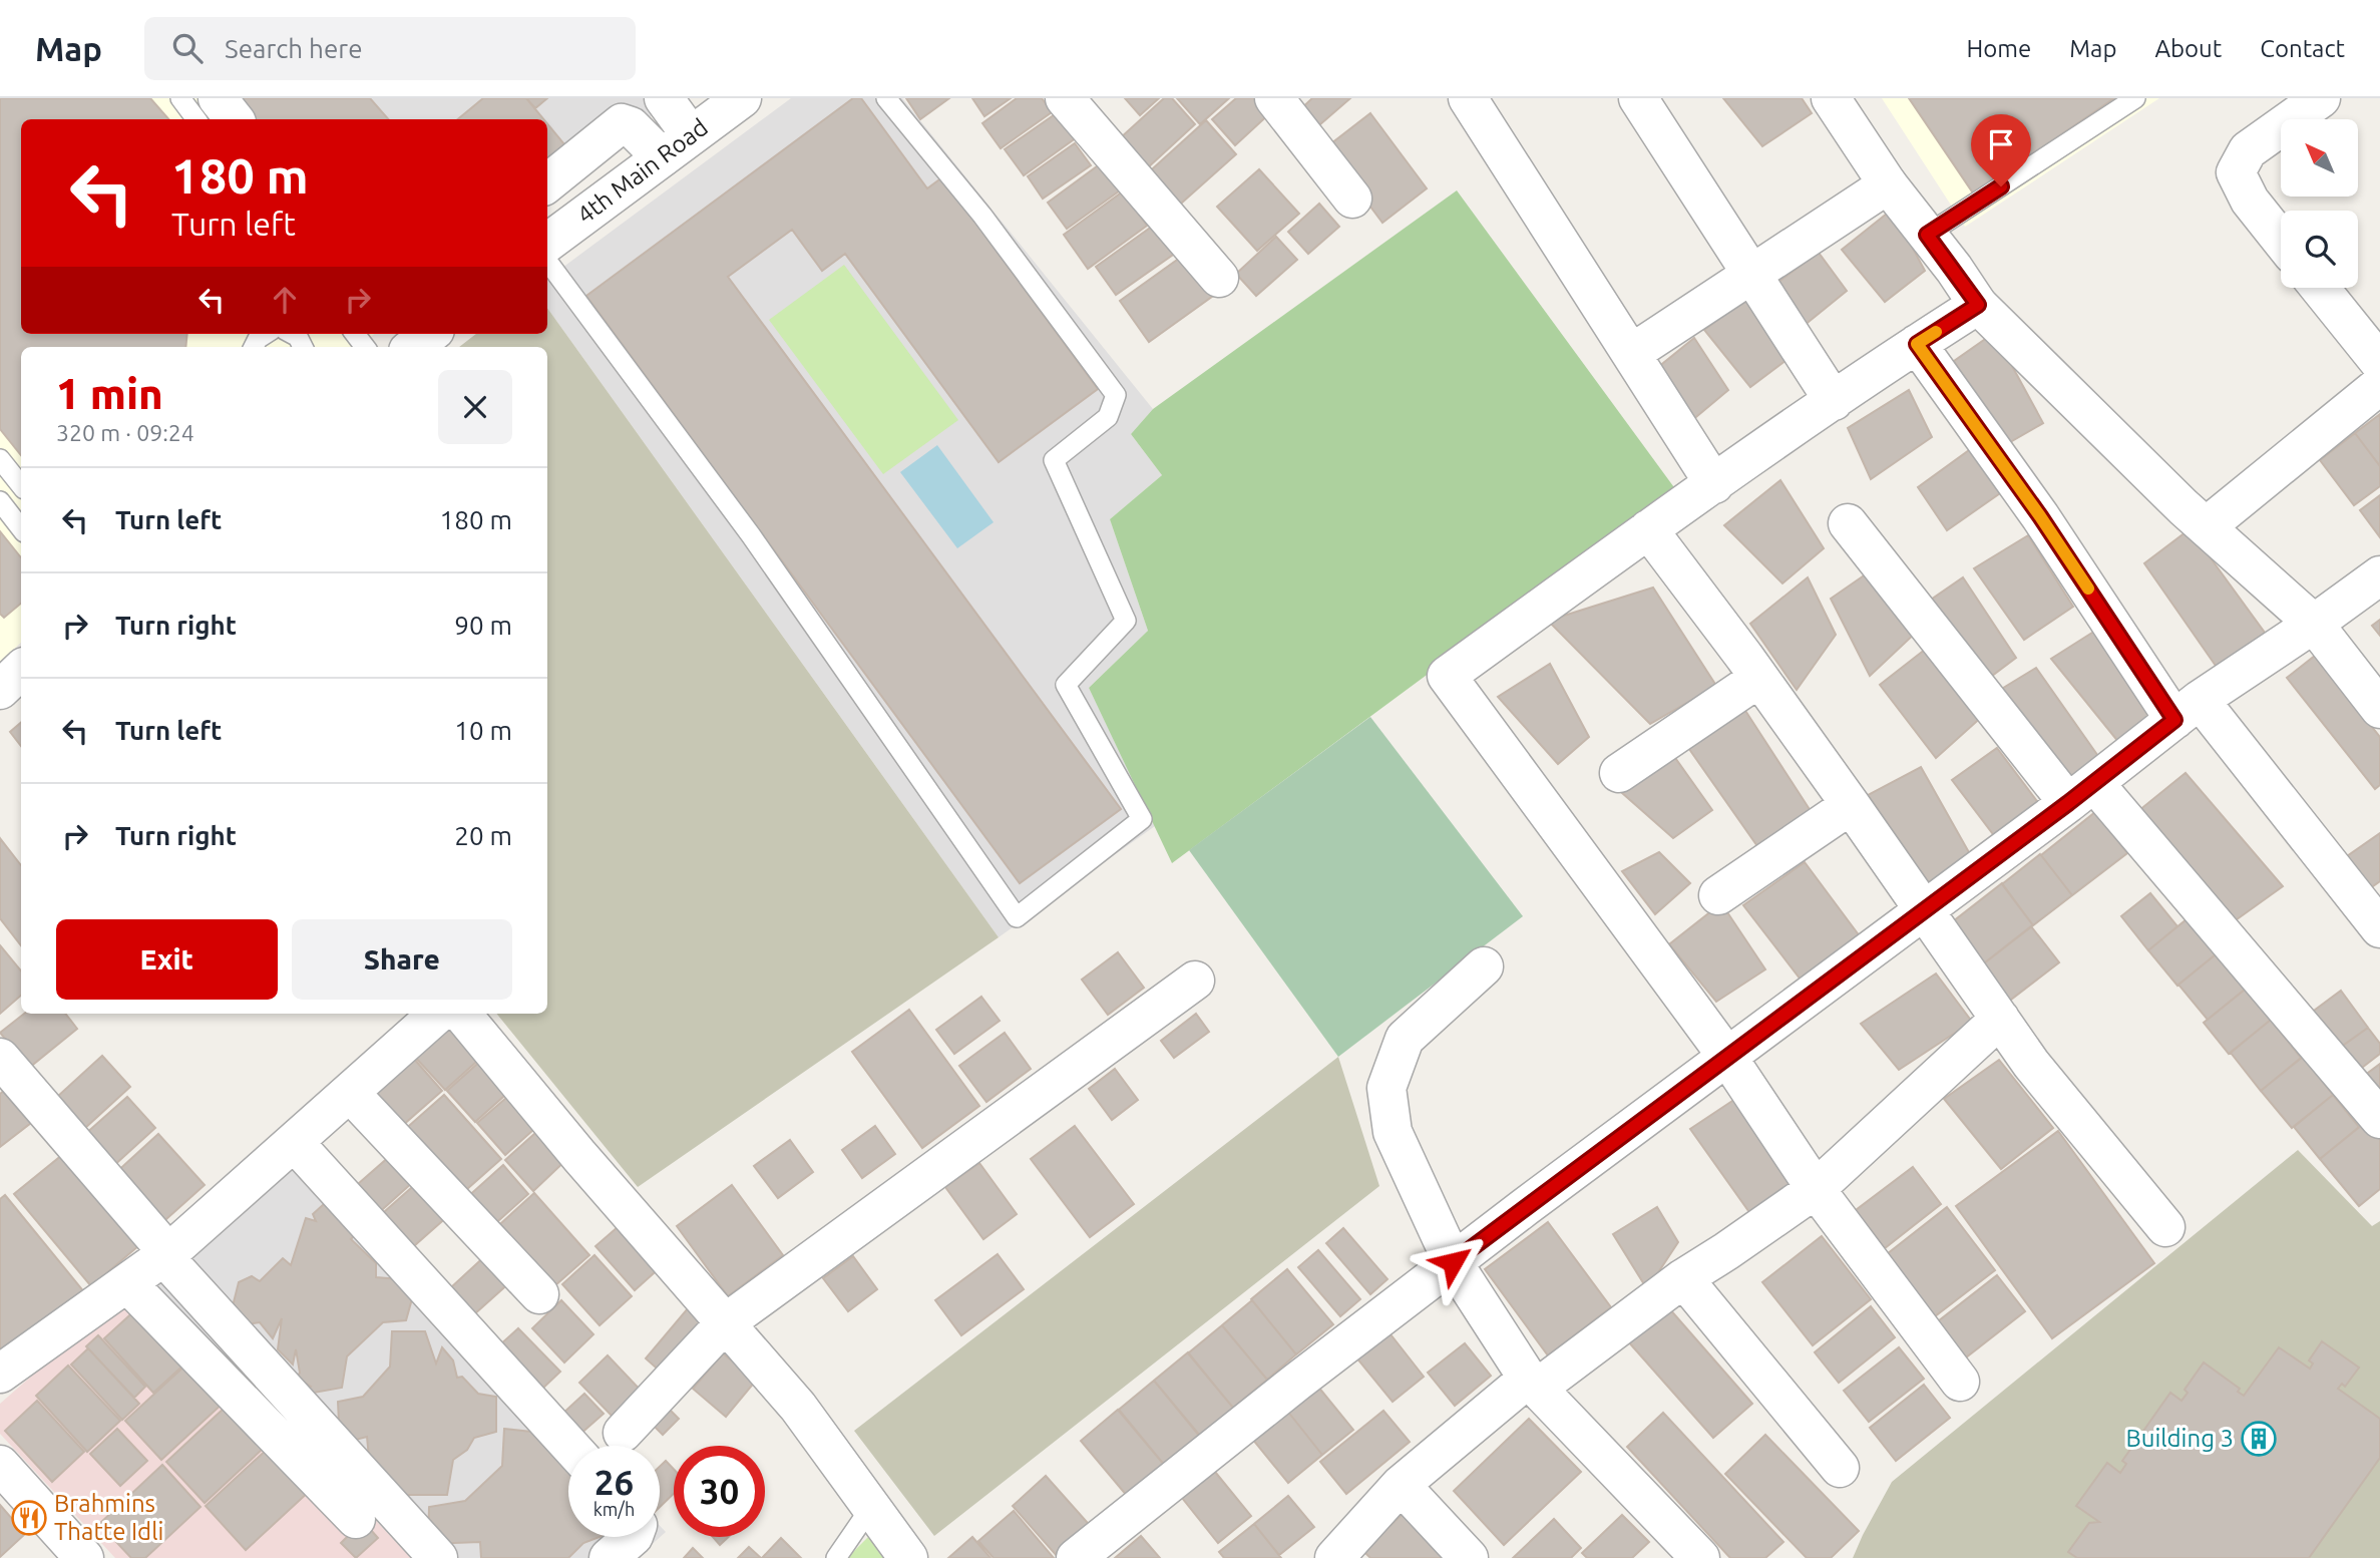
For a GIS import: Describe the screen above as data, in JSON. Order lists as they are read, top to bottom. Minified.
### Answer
{"streets":{"street":["4th Main Road"]},"places":{"building":["Building 3"],"restaurant":["Brahmins Thatte Idli"]},"north":"top left","page":{"header":"Map","search":"Search here","nav":["Home","Map","About","Contact"],"turn":["180 m","Turn left"],"heading":["1 min","320 m · 09:24"],"list":[{"name":"Turn left","value":"180 m"},{"name":"Turn right","value":"90 m"},{"name":"Turn left","value":"10 m"},{"name":"Turn right","value":"20 m"}],"buttons":["Exit","Share"],"speed":"26 km/h","limit":"30"}}
